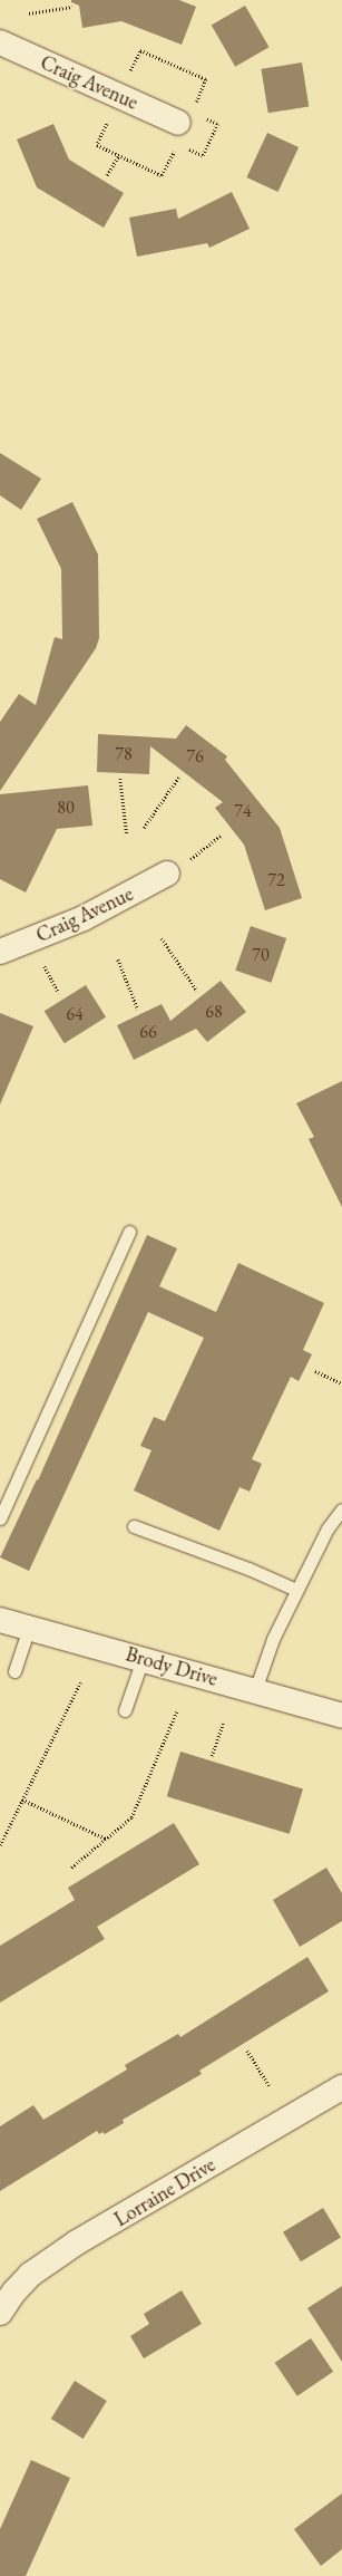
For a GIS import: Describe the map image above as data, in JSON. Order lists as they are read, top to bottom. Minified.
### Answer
{"streets":{"street":["Craig Avenue","Brody Drive","Lorraine Drive"]},"house_numbers":["78","76","80","74","72","70","68","64","66"]}
